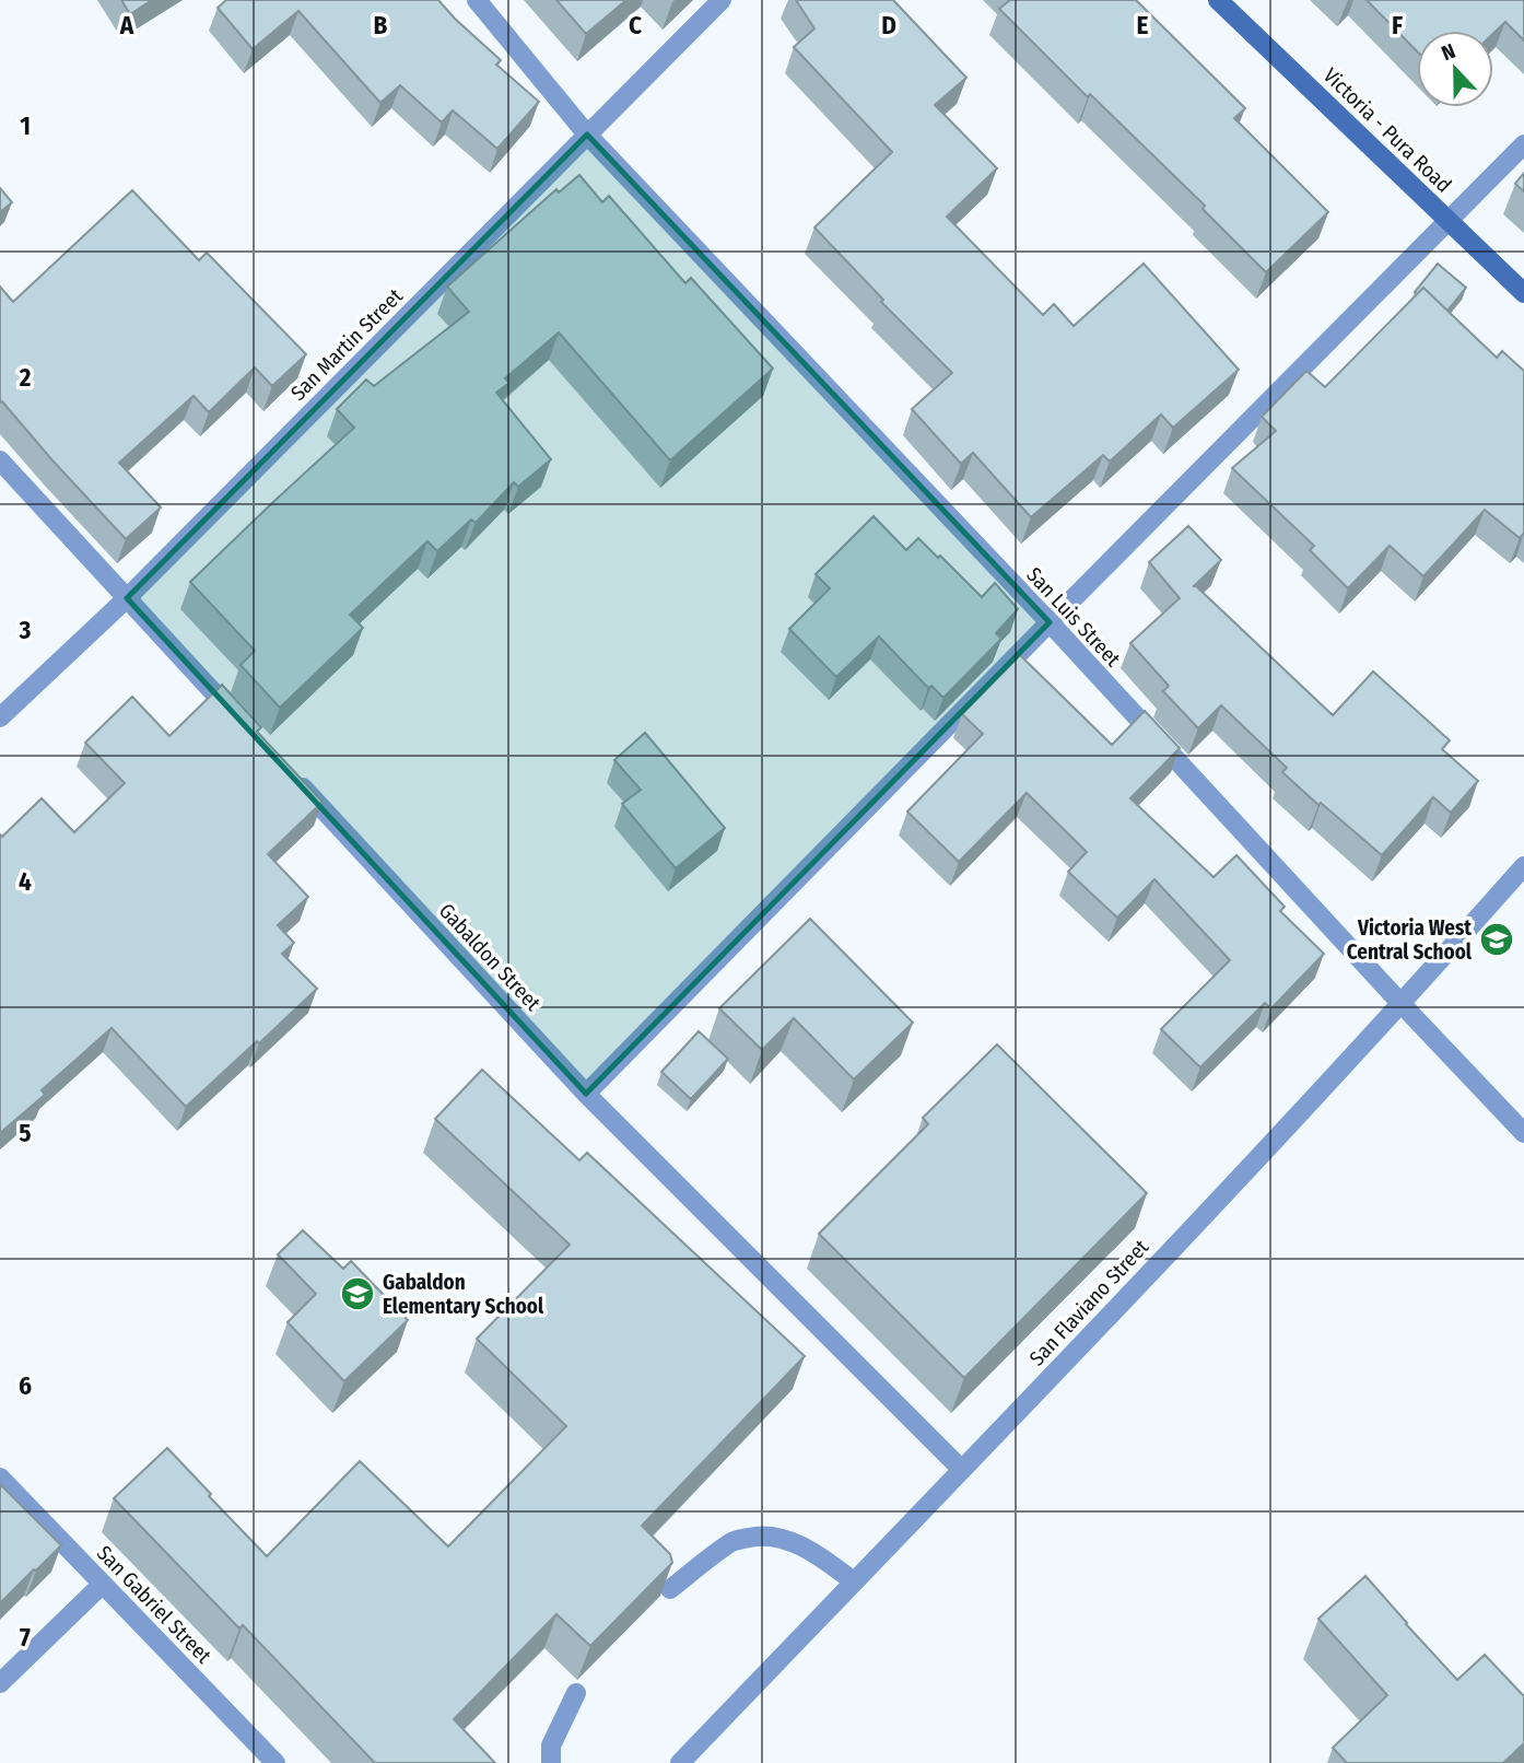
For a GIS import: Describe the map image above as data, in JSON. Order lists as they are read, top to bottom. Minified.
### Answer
{"streets":{"main road":["Victoria - Pura Road"],"street":["San Martin Street","San Luis Street","Gabaldon Street","San Flaviano Street","San Gabriel Street"]},"crossings":[["San Martin Street","San Luis Street"],["San Luis Street","San Flaviano Street"],["Gabaldon Street","San Flaviano Street"]],"places":{"school or university":["Victoria West Central School","Gabaldon Elementary School"]},"north":"top","grid":{"columns":["A","B","C","D","E","F"],"rows":["1","2","3","4","5","6","7"]}}
